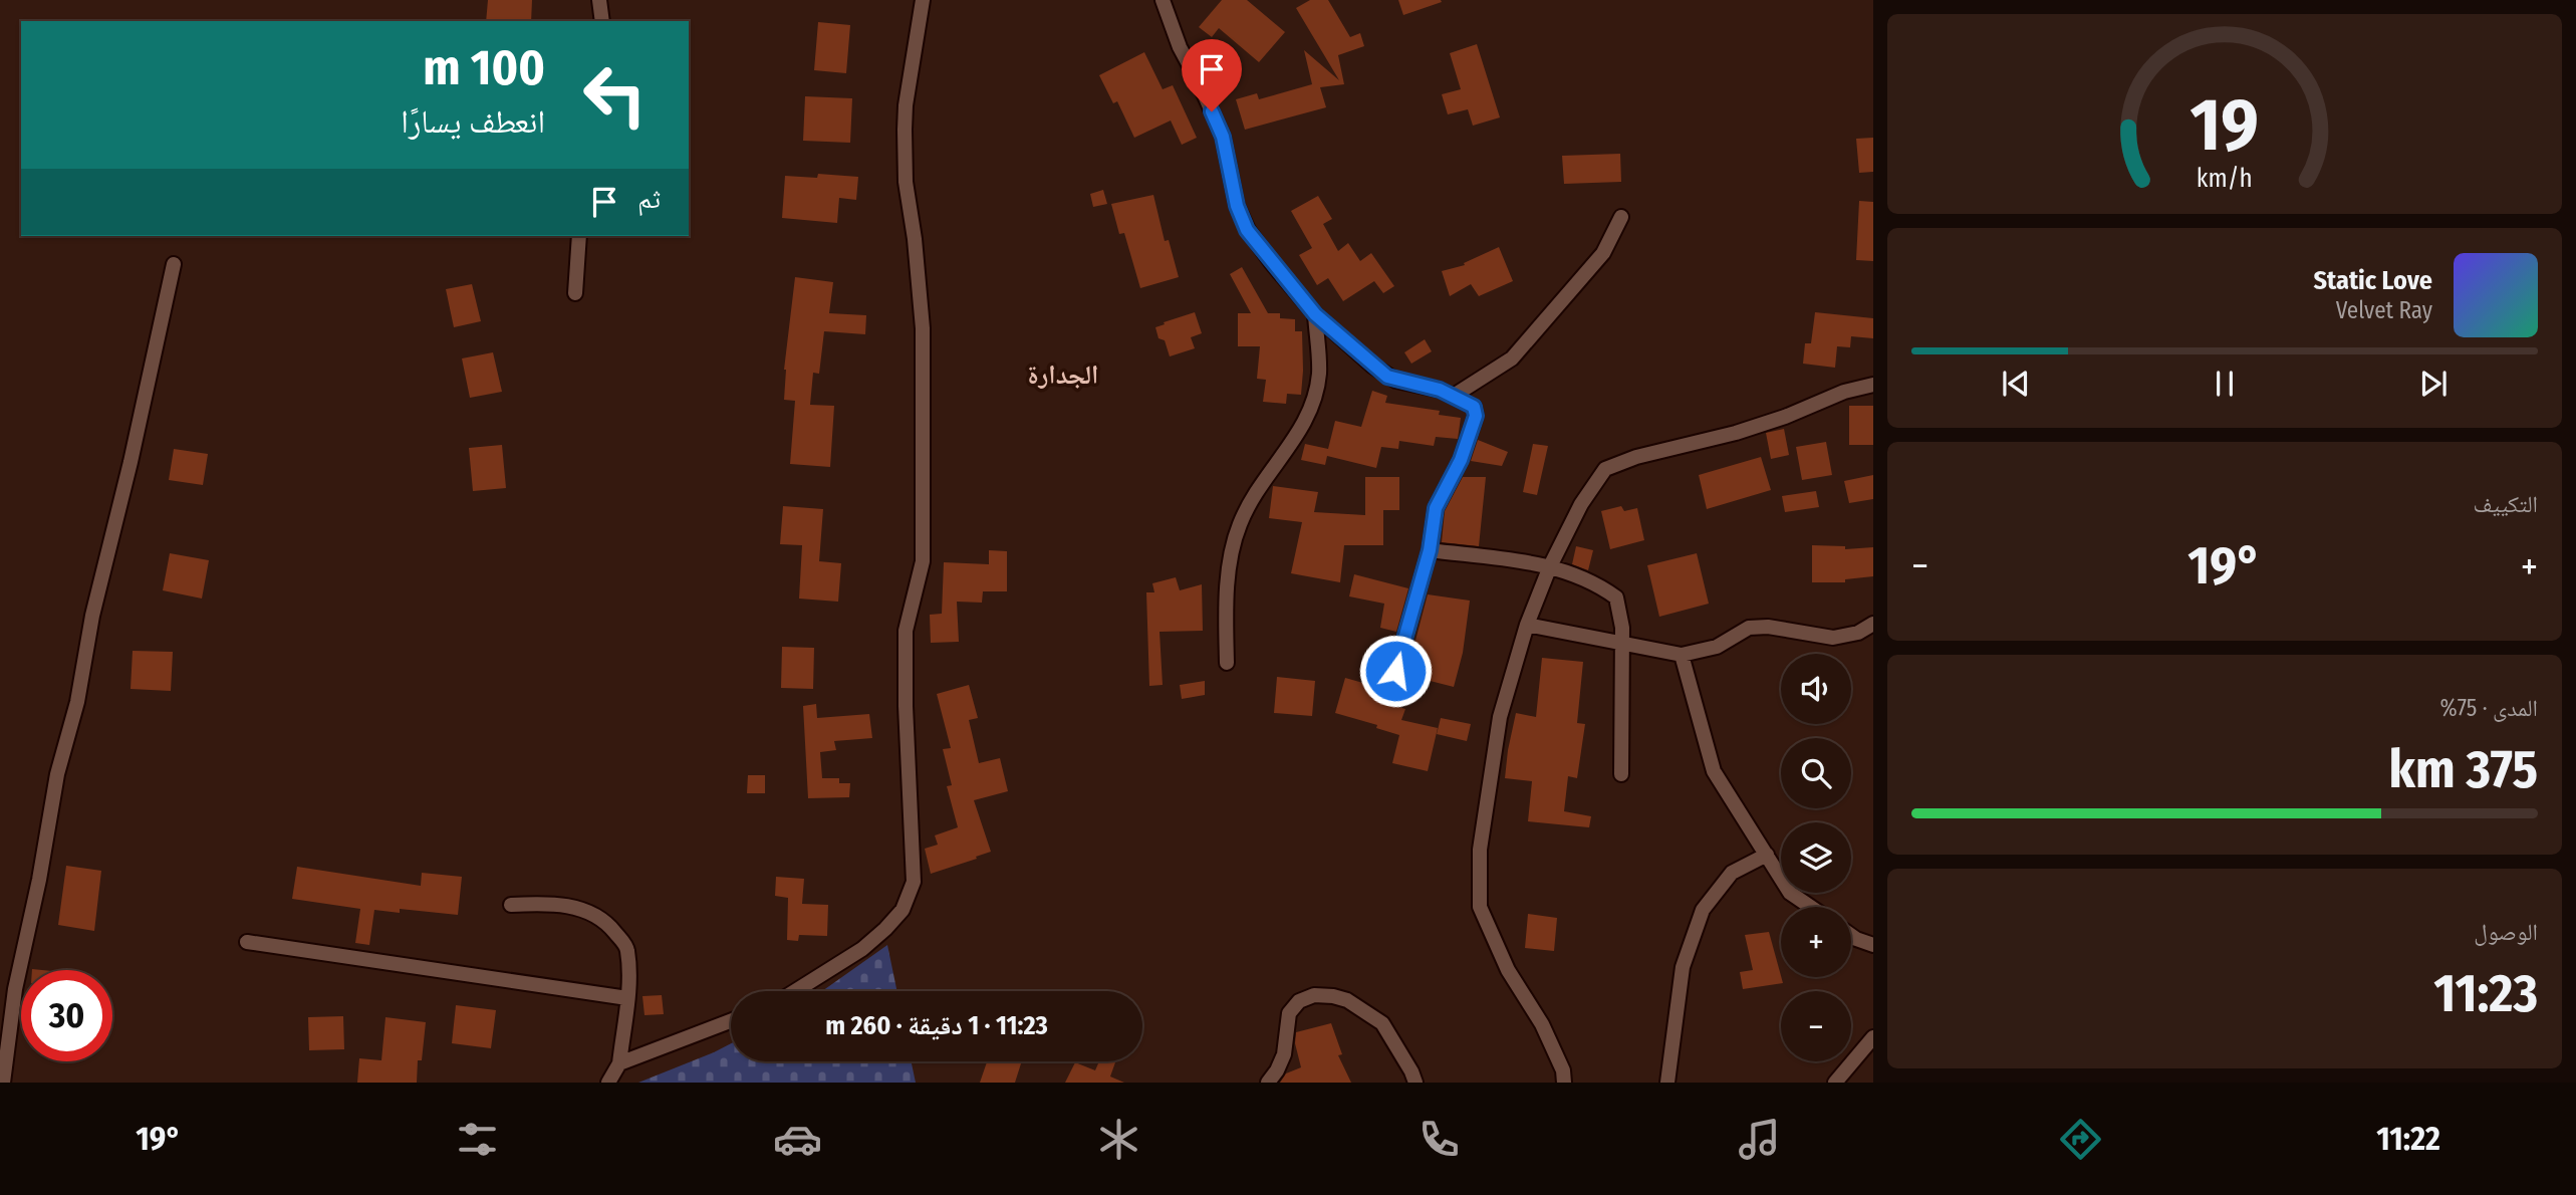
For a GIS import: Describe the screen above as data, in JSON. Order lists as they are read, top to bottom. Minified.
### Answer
{"districts":["الجدارة"],"page":{"turn":["100 m","انعطف يسارًا"],"then":"ثم","song":["Static Love","Velvet Ray"],"tile":["التكييف",["المدى · 75%","375 km"],["الوصول","11:23"]],"heat":["−","19°","+"],"map_buttons":["+","−"],"limit":"30","trip":"11:23 · 1 دقيقة · 260 m","tabs":["11:22","19°"],"gauge":["19","km/h"]}}
